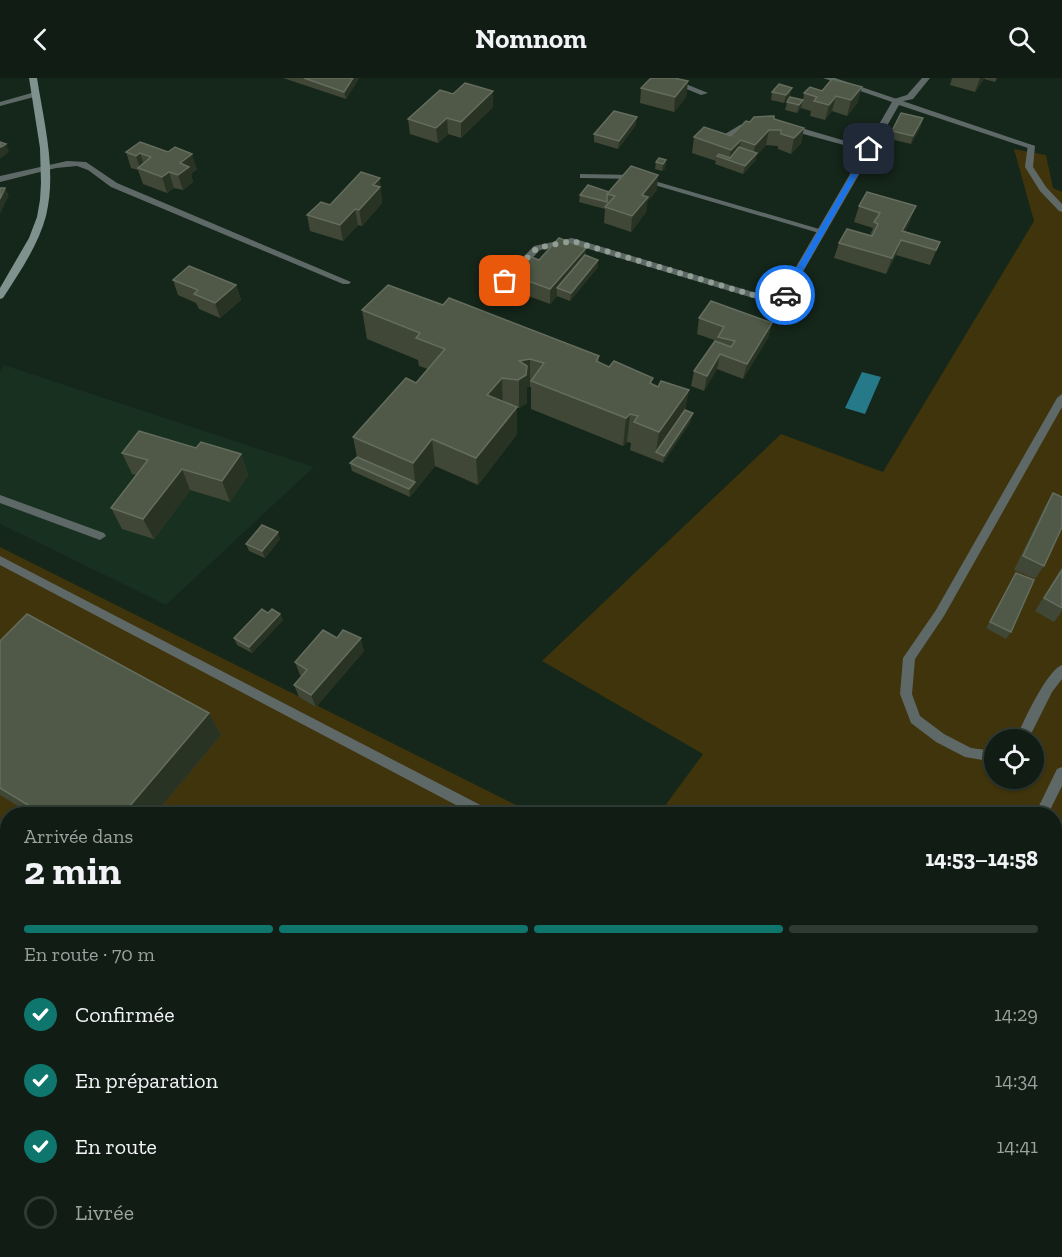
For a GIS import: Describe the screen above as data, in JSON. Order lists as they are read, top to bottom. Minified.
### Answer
{"page":{"header":"Nomnom","heading":["2 min","Arrivée dans","14:53–14:58"],"bar":"En route · 70 m","list":[["Confirmée","14:29"],["En préparation","14:34"],["En route","14:41"],"Livrée"]}}
